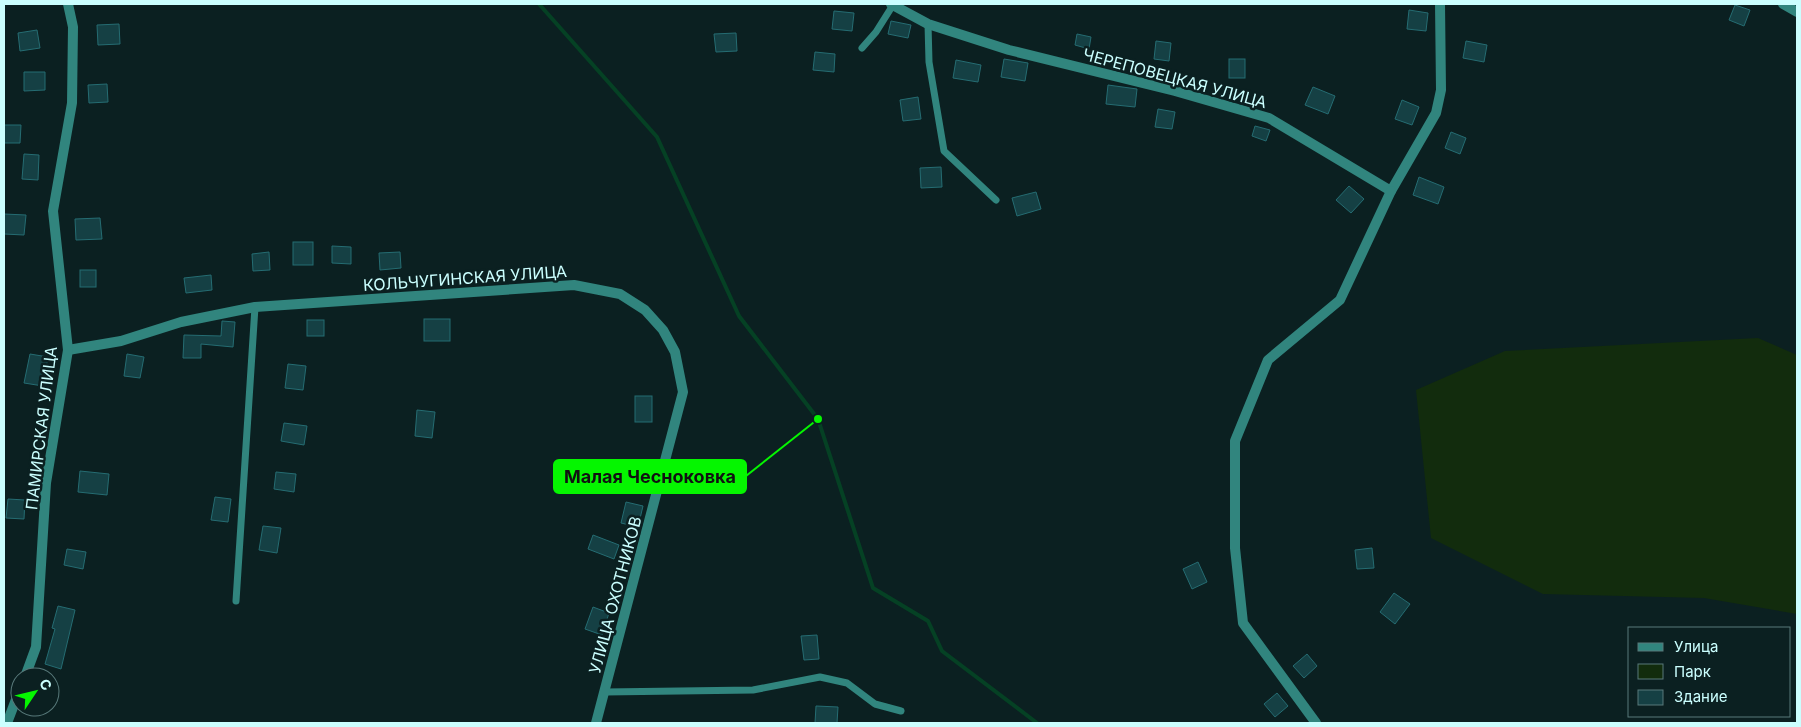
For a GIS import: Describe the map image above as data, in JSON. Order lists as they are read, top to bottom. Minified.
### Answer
{"streets":{"street":["ЧЕРЕПОВЕЦКАЯ УЛИЦА","КОЛЬЧУГИНСКАЯ УЛИЦА","ПАМИРСКАЯ УЛИЦА","УЛИЦА ОХОТНИКОВ"]},"crossings":[["КОЛЬЧУГИНСКАЯ УЛИЦА","ПАМИРСКАЯ УЛИЦА"],["КОЛЬЧУГИНСКАЯ УЛИЦА","УЛИЦА ОХОТНИКОВ"]],"places":["Малая Чесноковка"],"legend":["Улица","Парк","Здание"],"north":"top right"}
